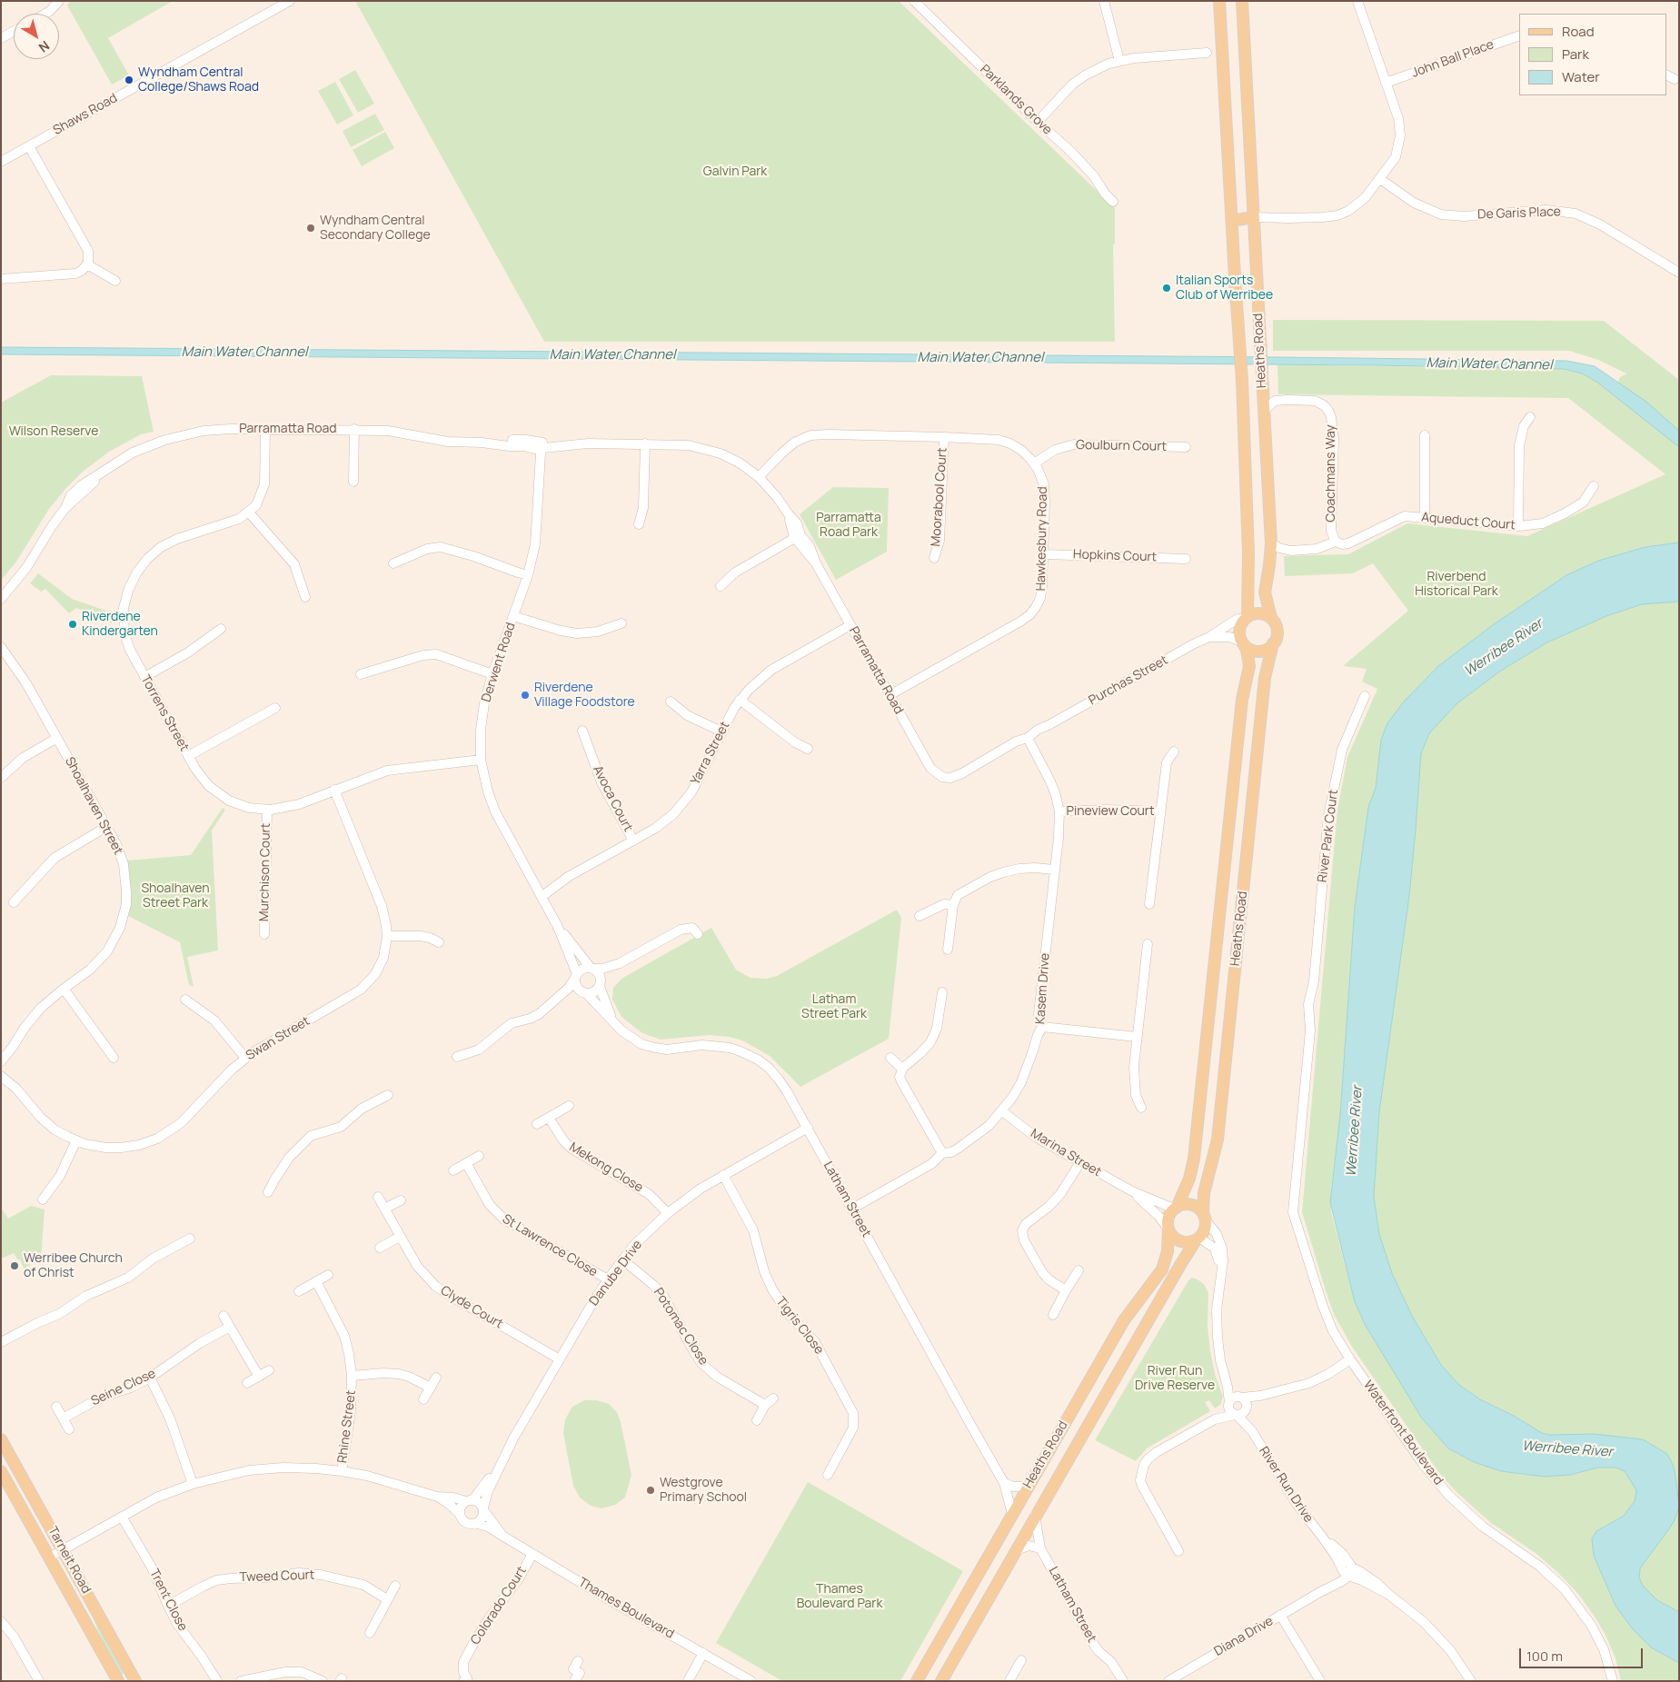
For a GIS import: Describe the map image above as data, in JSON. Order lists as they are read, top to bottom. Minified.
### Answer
{"streets":{"main road":["Heaths Road","Tarneit Road"],"street":["John Ball Place","Parklands Grove","Shaws Road","De Garis Place","Parramatta Road","Goulburn Court","Coachmans Way","Moorabool Court","Aqueduct Court","Hawkesbury Road","Hopkins Court","Derwent Road","Purchas Street","Torrens Street","Yarra Street","Avoca Court","Shoalhaven Street","Pineview Court","River Park Court","Murchison Court","Kasem Drive","Swan Street","Marina Street","Mekong Close","Latham Street","St Lawrence Close","Danube Drive","Clyde Court","Tigris Close","Potomac Close","Seine Close","Rhine Street","Waterfront Boulevard","River Run Drive","Tweed Court","Trent Close","Colorado Court","Thames Boulevard","Diana Drive"]},"crossings":[["Heaths Road","Coachmans Way"],["Heaths Road","Purchas Street"],["Heaths Road","Marina Street"],["Heaths Road","Latham Street"],["Parramatta Road","Hawkesbury Road"],["Parramatta Road","Derwent Road"],["Parramatta Road","Purchas Street"],["Parramatta Road","Torrens Street"],["Parramatta Road","Yarra Street"],["Goulburn Court","Hawkesbury Road"],["Coachmans Way","Aqueduct Court"],["Moorabool Court","Hawkesbury Road"],["Hawkesbury Road","Hopkins Court"],["Derwent Road","Torrens Street"],["Derwent Road","Yarra Street"],["Derwent Road","Latham Street"],["Purchas Street","Kasem Drive"],["Torrens Street","Murchison Court"],["Torrens Street","Swan Street"],["Yarra Street","Avoca Court"],["Shoalhaven Street","Swan Street"],["Pineview Court","Kasem Drive"],["River Park Court","Waterfront Boulevard"],["Kasem Drive","Marina Street"],["Kasem Drive","Latham Street"],["Mekong Close","Danube Drive"],["Latham Street","Danube Drive"],["St Lawrence Close","Danube Drive"],["Danube Drive","Clyde Court"],["Danube Drive","Tigris Close"],["Danube Drive","Potomac Close"],["Danube Drive","Thames Boulevard"],["River Run Drive","Diana Drive"],["Tweed Court","Trent Close"],["Colorado Court","Thames Boulevard"]],"water":["Main Water Channel","Werribee River"],"parks":["Galvin Park","Wilson Reserve","Parramatta Road Park","Riverbend Historical Park","Shoalhaven Street Park","Latham Street Park","River Run Drive Reserve","Thames Boulevard Park"],"places":["Wyndham Central College/Shaws Road","Wyndham Central Secondary College","Italian Sports Club of Werribee","Riverdene Kindergarten","Riverdene Village Foodstore","Werribee Church of Christ","Westgrove Primary School"],"legend":["Road","Park","Water"],"scale_bar":"100 m","north":"bottom right"}
